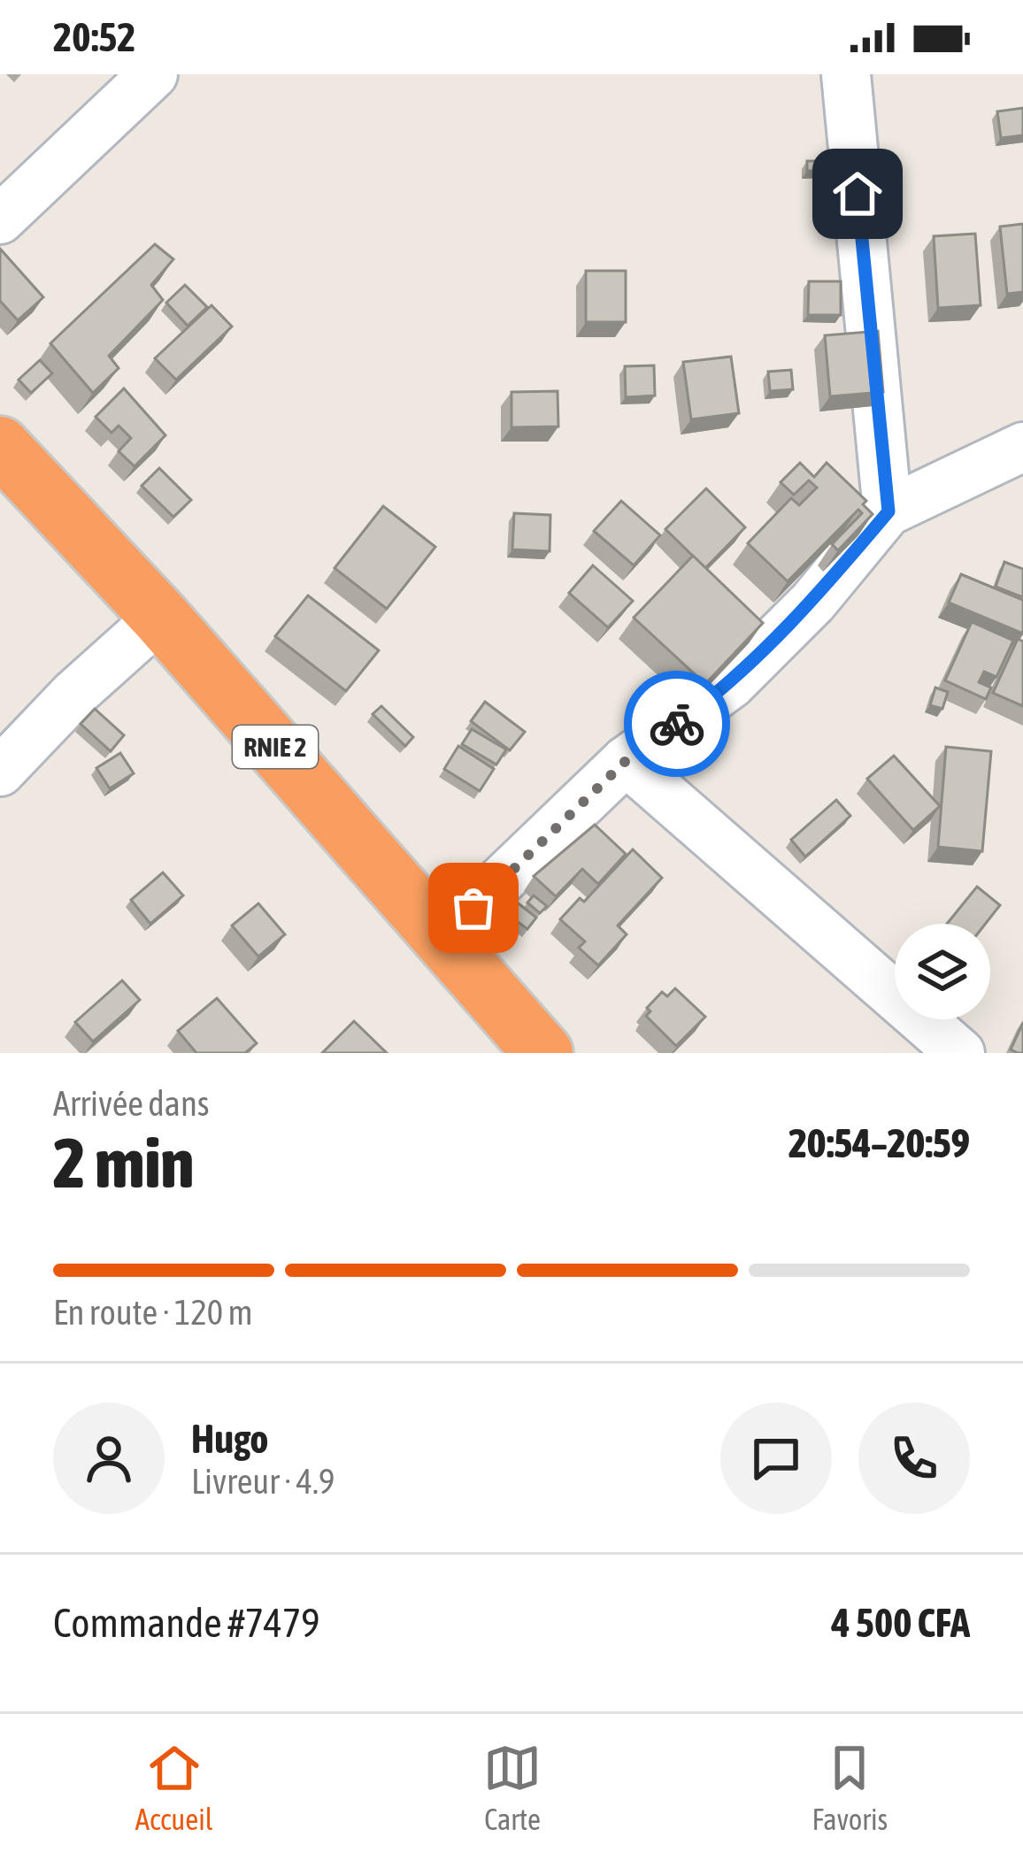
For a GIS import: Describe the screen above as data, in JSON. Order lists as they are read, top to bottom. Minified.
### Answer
{"streets":{"highway":["RNIE 2"]},"page":{"status":"20:52","heading":["2 min","Arrivée dans","20:54–20:59"],"panel":["Hugo","Livreur · 4.9","Commande #7479","4 500 CFA"],"bar":"En route · 120 m","tabs":["Accueil","Carte","Favoris"]}}
